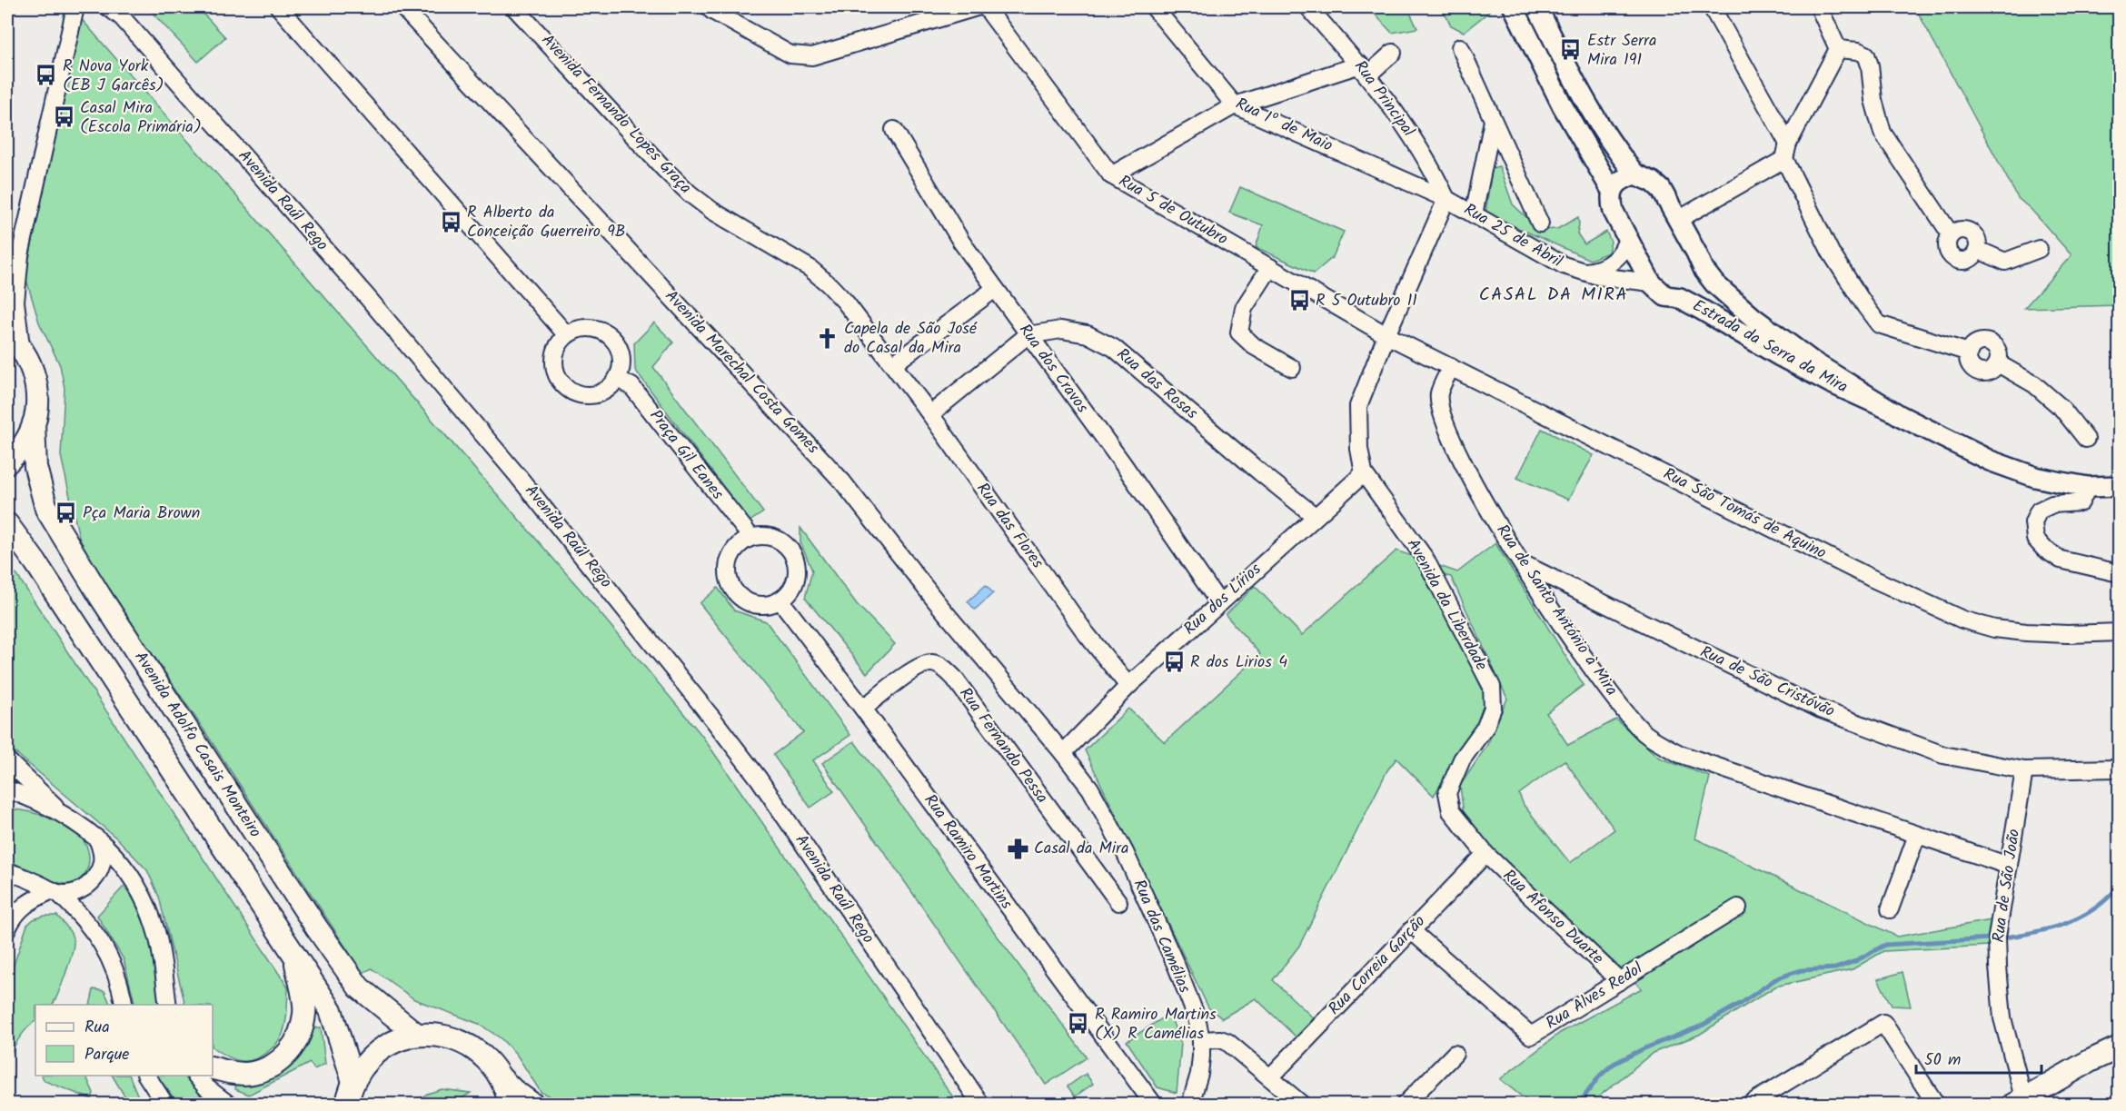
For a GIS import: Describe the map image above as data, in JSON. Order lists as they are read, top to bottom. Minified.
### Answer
{"streets":{"main road":["Avenida Adolfo Casais Monteiro"],"street":["Rua Principal","Avenida Fernando Lopes Graça","Rua 1º de Maio","Avenida Raúl Rego","Rua 5 de Outubro","Rua 25 de Abril","Estrada da Serra da Mira","Rua dos Cravos","Avenida Marechal Costa Gomes","Rua das Rosas","Praça Gil Eanes","Rua São Tomás de Aquino","Rua das Flores","Rua dos Lírios","Avenida da Liberdade","Rua de Santo António à Mira","Rua de São Cristóvão","Rua Fernando Pessa","Rua Ramiro Martins","Rua de São João","Rua Afonso Duarte","Rua das Camélias","Rua Correia Garção","Rua Alves Redol"]},"crossings":[["Rua Principal","Rua 1º de Maio"],["Rua Principal","Rua 25 de Abril"],["Rua Principal","Avenida da Liberdade"],["Avenida Fernando Lopes Graça","Rua das Flores"],["Rua 1º de Maio","Rua 25 de Abril"],["Rua 1º de Maio","Avenida da Liberdade"],["Rua 5 de Outubro","Rua São Tomás de Aquino"],["Rua 5 de Outubro","Avenida da Liberdade"],["Rua 25 de Abril","Estrada da Serra da Mira"],["Rua 25 de Abril","Avenida da Liberdade"],["Rua dos Cravos","Rua das Rosas"],["Rua dos Cravos","Rua dos Lírios"],["Avenida Marechal Costa Gomes","Rua dos Lírios"],["Avenida Marechal Costa Gomes","Rua das Camélias"],["Rua das Rosas","Rua das Flores"],["Rua das Rosas","Rua dos Lírios"],["Praça Gil Eanes","Rua Ramiro Martins"],["Rua São Tomás de Aquino","Avenida da Liberdade"],["Rua São Tomás de Aquino","Rua de Santo António à Mira"],["Rua das Flores","Rua dos Lírios"],["Rua dos Lírios","Avenida da Liberdade"],["Rua dos Lírios","Rua das Camélias"],["Avenida da Liberdade","Rua Afonso Duarte"],["Avenida da Liberdade","Rua Correia Garção"],["Rua de Santo António à Mira","Rua de São Cristóvão"],["Rua de Santo António à Mira","Rua de São João"],["Rua de São Cristóvão","Rua de São João"],["Rua Fernando Pessa","Rua Ramiro Martins"],["Rua Afonso Duarte","Rua Correia Garção"],["Rua Afonso Duarte","Rua Alves Redol"],["Rua Correia Garção","Rua Alves Redol"]],"districts":["CASAL DA MIRA"],"places":{"bus stop":["Estr Serra Mira 191","R Nova York (EB J Garcês)","Casal Mira (Escola Primária)","R Alberto da Conceição Guerreiro 9B","R 5 Outubro 11","Pça Maria Brown","R dos Lirios 4","R Ramiro Martins (X) R Camélias"],"church":["Capela de São José do Casal da Mira"],"pharmacy":["Casal da Mira"]},"legend":["Rua","Parque"],"scale_bar":"50 m"}
